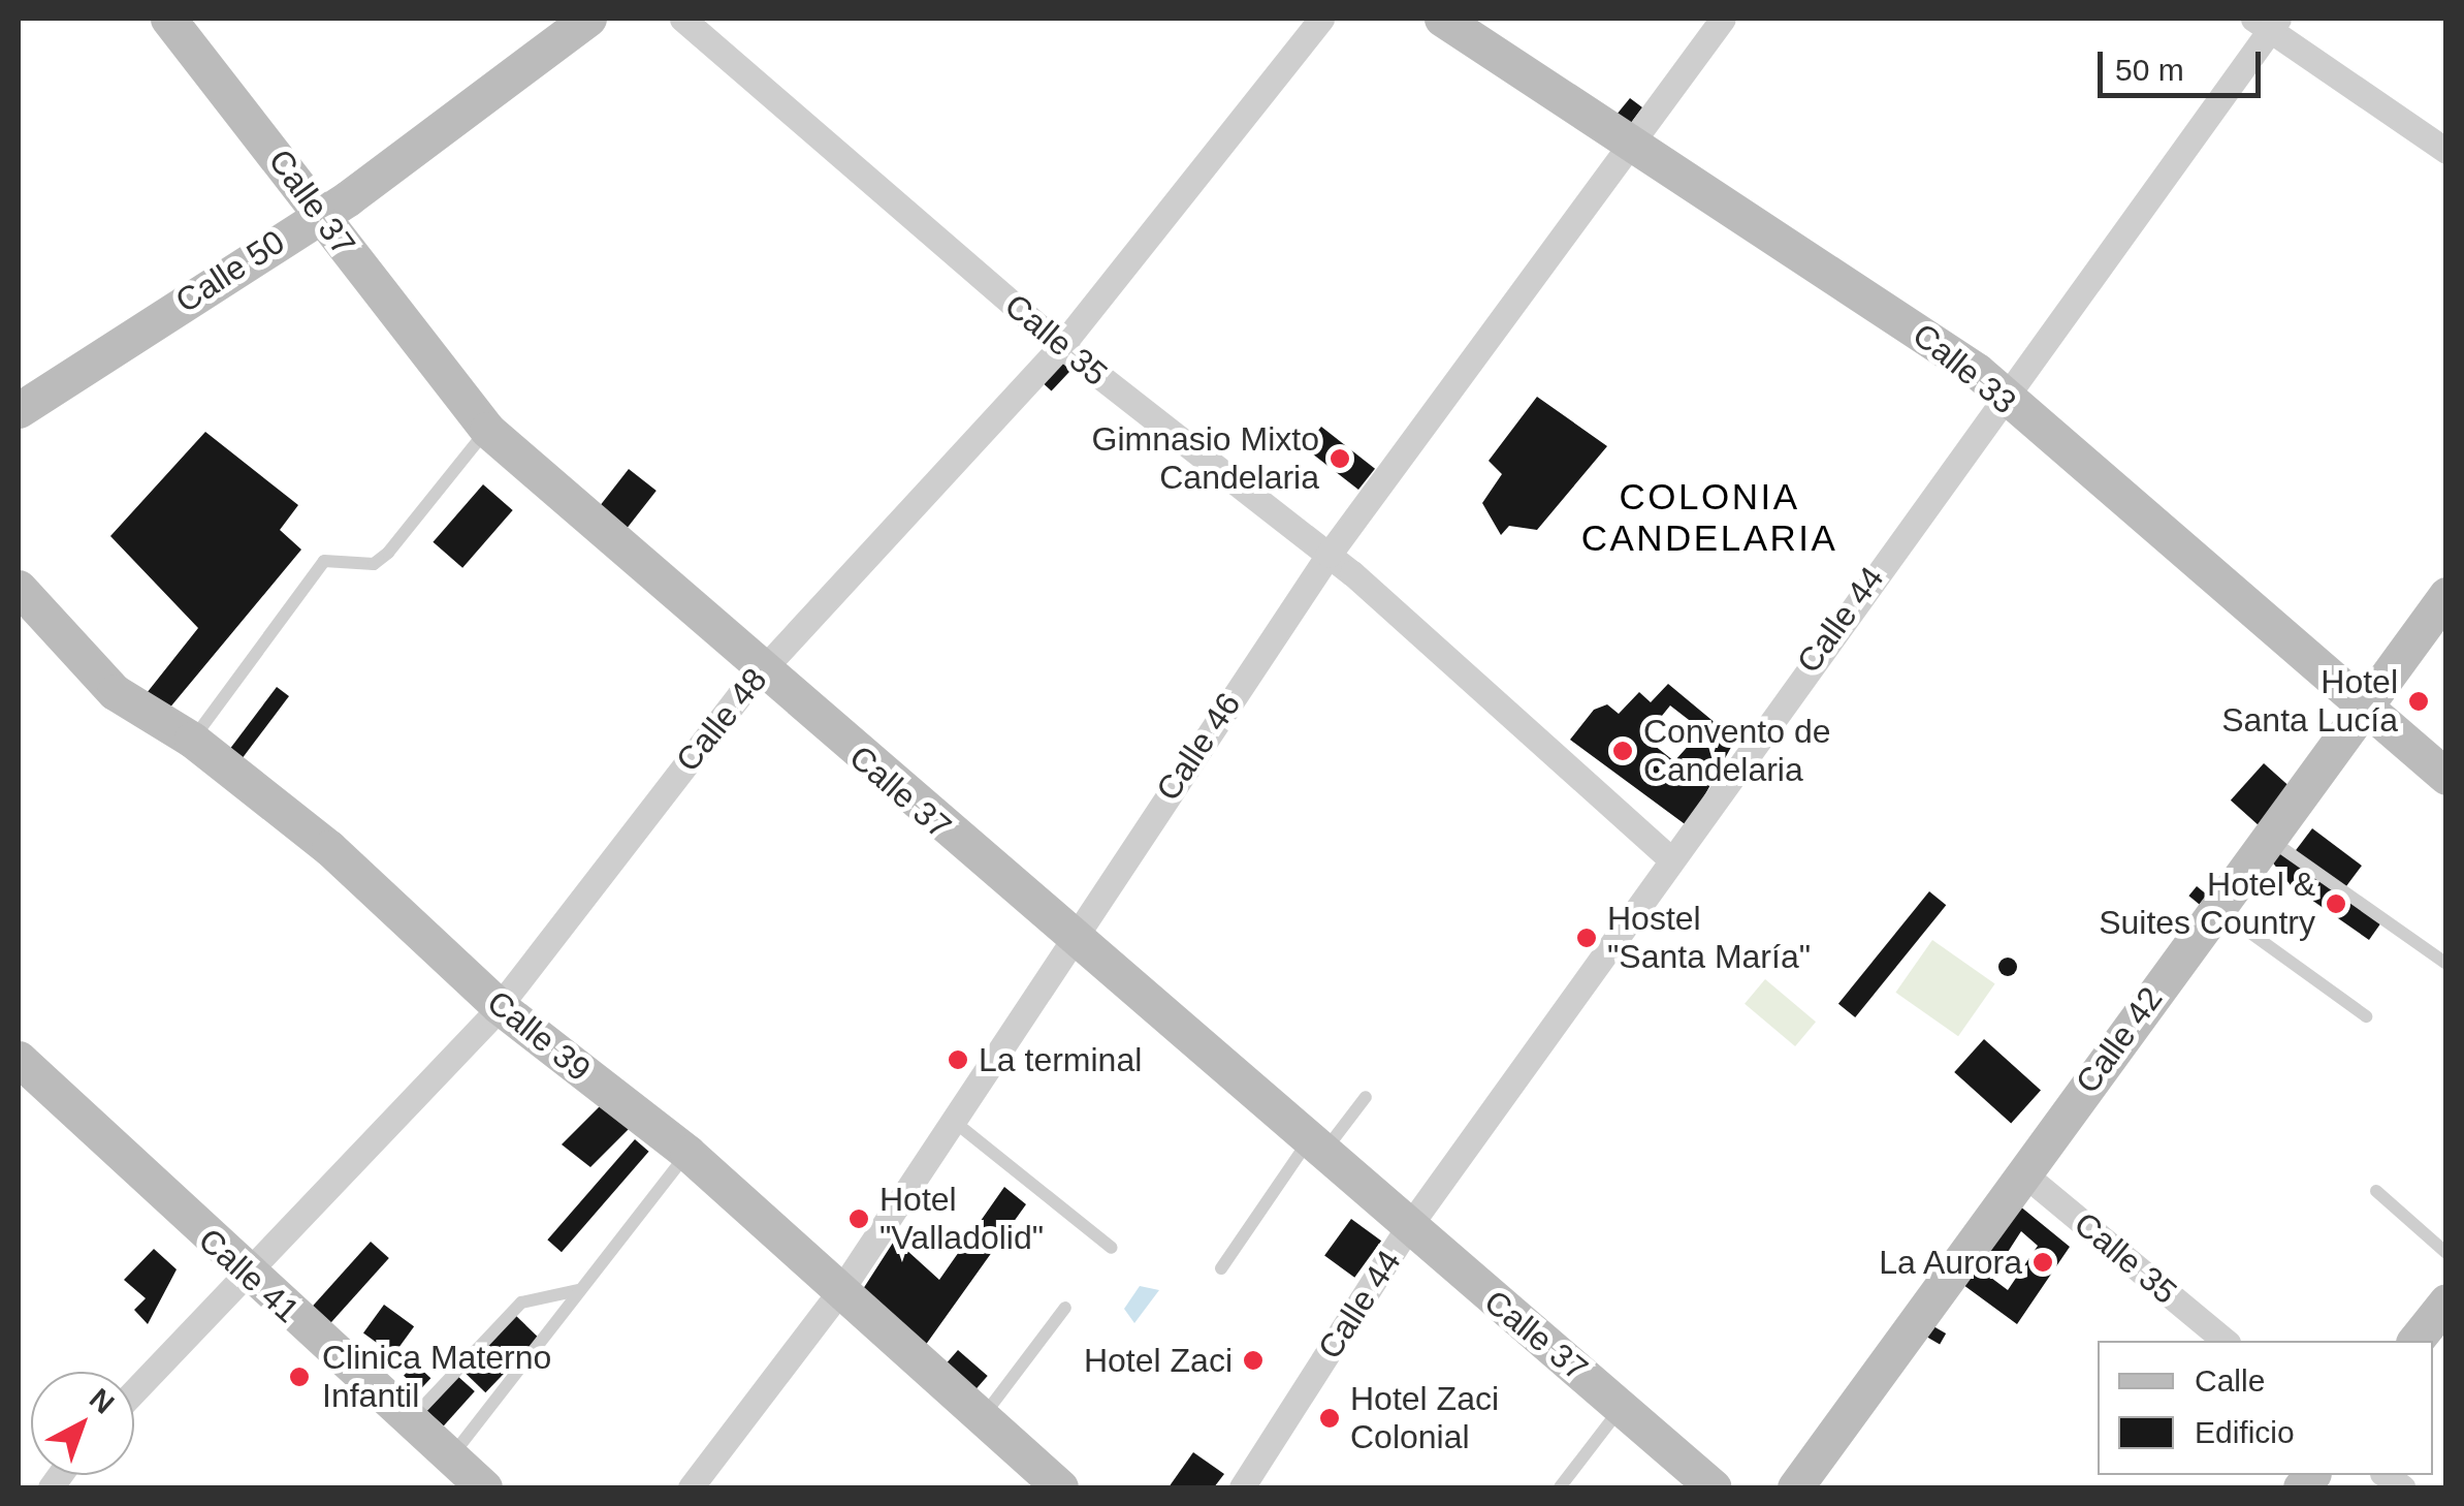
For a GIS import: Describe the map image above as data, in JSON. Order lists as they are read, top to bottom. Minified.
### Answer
{"streets":{"street":["Calle 37","Calle 50","Calle 35","Calle 33","Calle 44","Calle 48","Calle 46","Calle 39","Calle 42","Calle 41"]},"crossings":[["Calle 37","Calle 50"],["Calle 37","Calle 44"],["Calle 37","Calle 48"],["Calle 37","Calle 46"],["Calle 35","Calle 44"],["Calle 35","Calle 48"],["Calle 35","Calle 46"],["Calle 35","Calle 42"],["Calle 33","Calle 44"],["Calle 33","Calle 46"],["Calle 33","Calle 42"],["Calle 48","Calle 39"],["Calle 48","Calle 41"],["Calle 46","Calle 39"]],"districts":["COLONIA CANDELARIA"],"places":["Gimnasio Mixto Candelaria","Hotel Santa Lucía","Convento de Candelaria","Hotel & Suites Country","Hostel \"Santa María\"","La terminal","Hotel \"Valladolid\"","La Aurora","Hotel Zaci","Clinica Materno Infantil","Hotel Zaci Colonial"],"legend":["Calle","Edificio"],"scale_bar":"50 m","north":"top right"}
